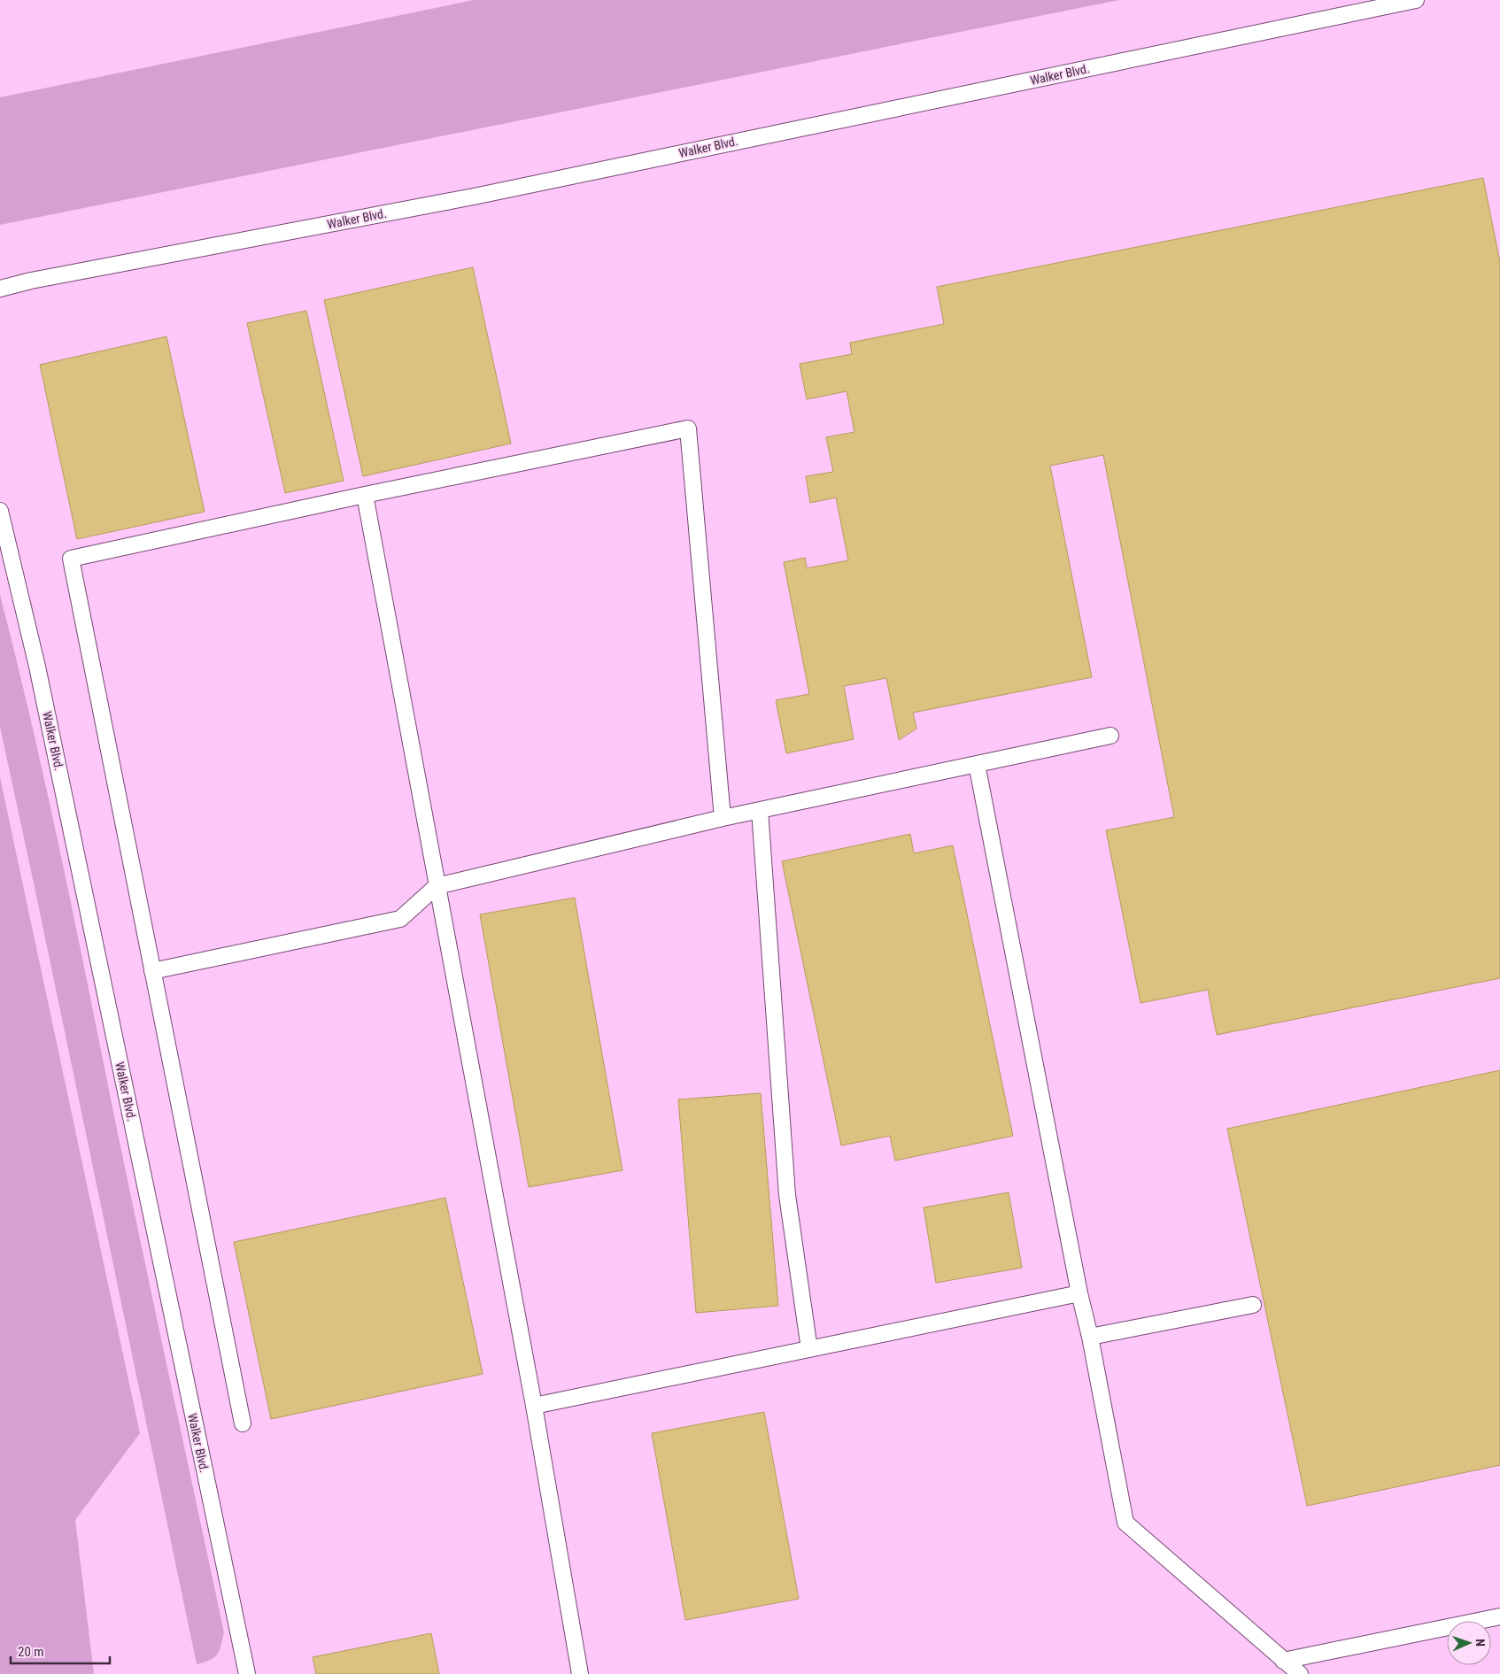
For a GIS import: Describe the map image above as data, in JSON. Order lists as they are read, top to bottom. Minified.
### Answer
{"streets":{"lane":["Walker Blvd."]},"scale_bar":"20 m","north":"right"}
